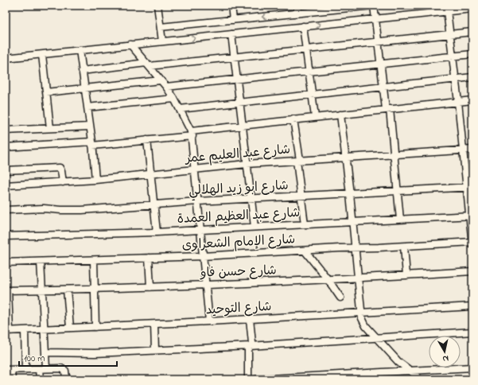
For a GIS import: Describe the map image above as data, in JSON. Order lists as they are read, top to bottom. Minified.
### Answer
{"streets":{"street":["شارع عبد العليم عمر","شارع ابو زيد الهلالي","شارع عبد العظيم العمدة","شارع الإمام الشعراوى","شارع حسن فاو","شارع التوحيد"]},"scale_bar":"100 m","north":"bottom"}
